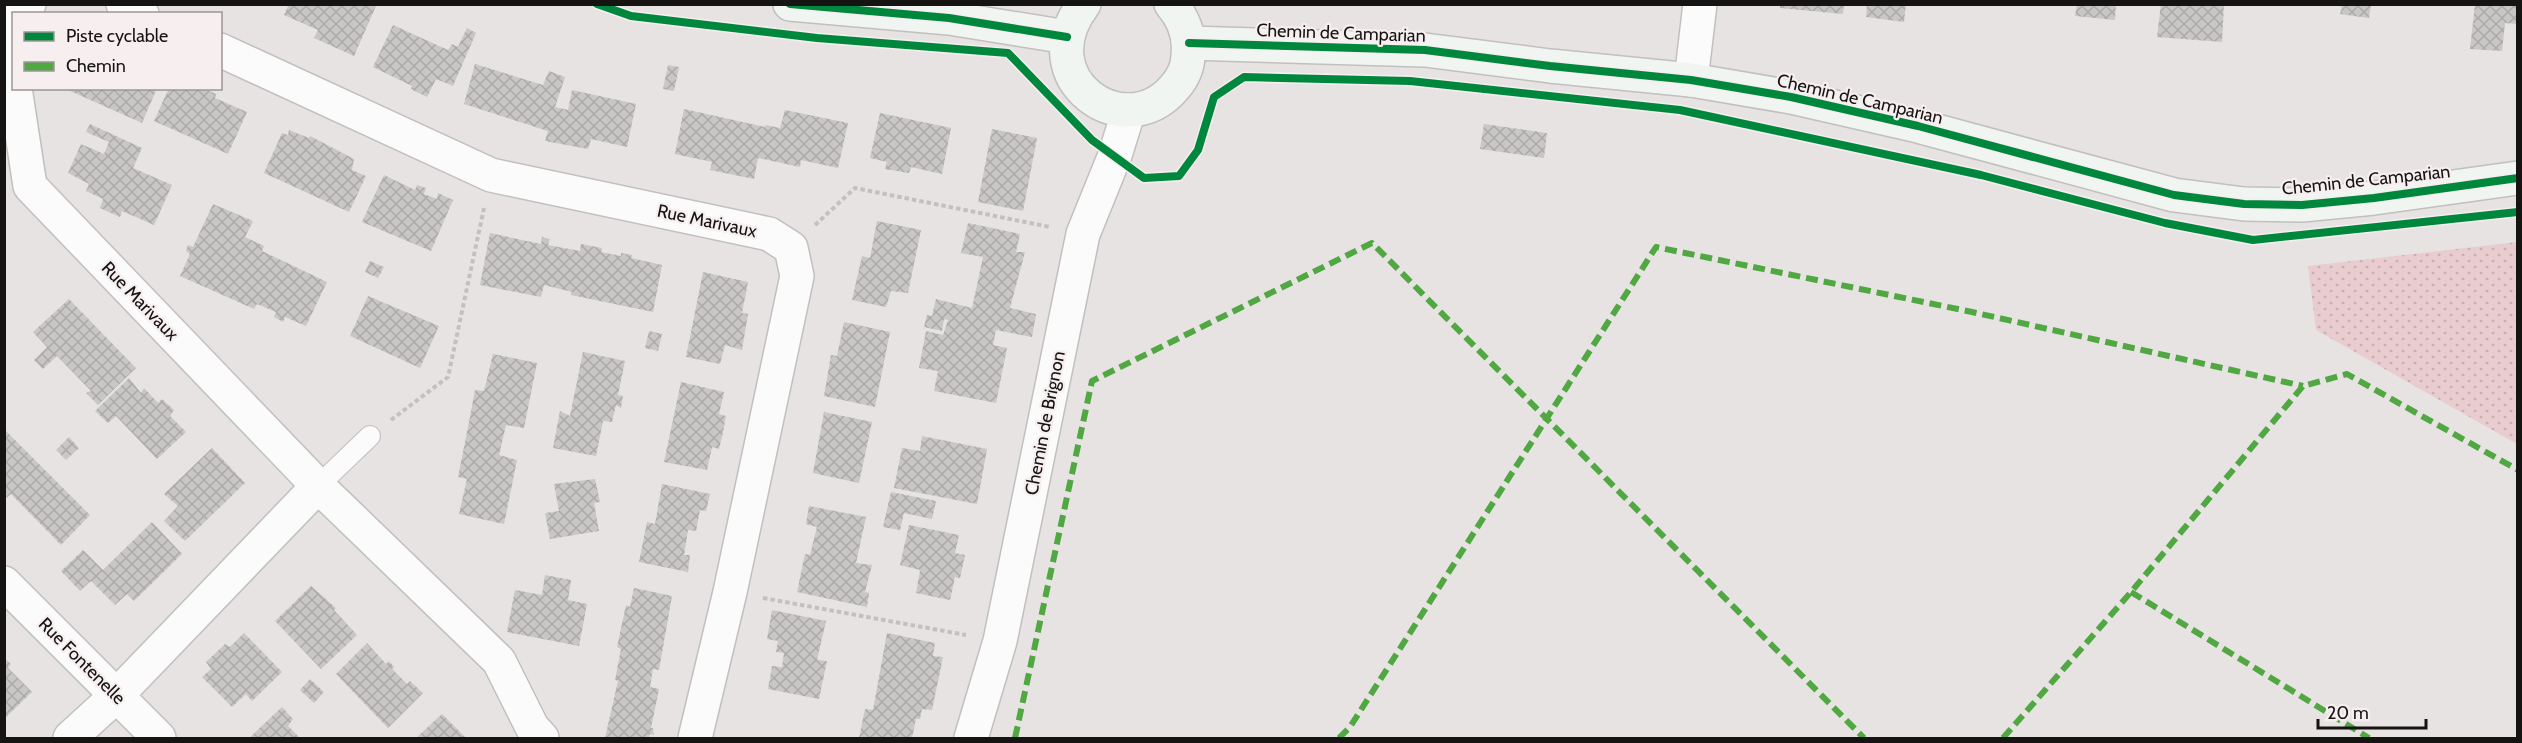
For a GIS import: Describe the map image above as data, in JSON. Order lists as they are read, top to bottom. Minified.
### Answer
{"streets":{"main road":["Chemin de Camparian"],"street":["Rue Marivaux","Chemin de Brignon","Rue Fontenelle"]},"legend":["Piste cyclable","Chemin"],"scale_bar":"20 m"}
